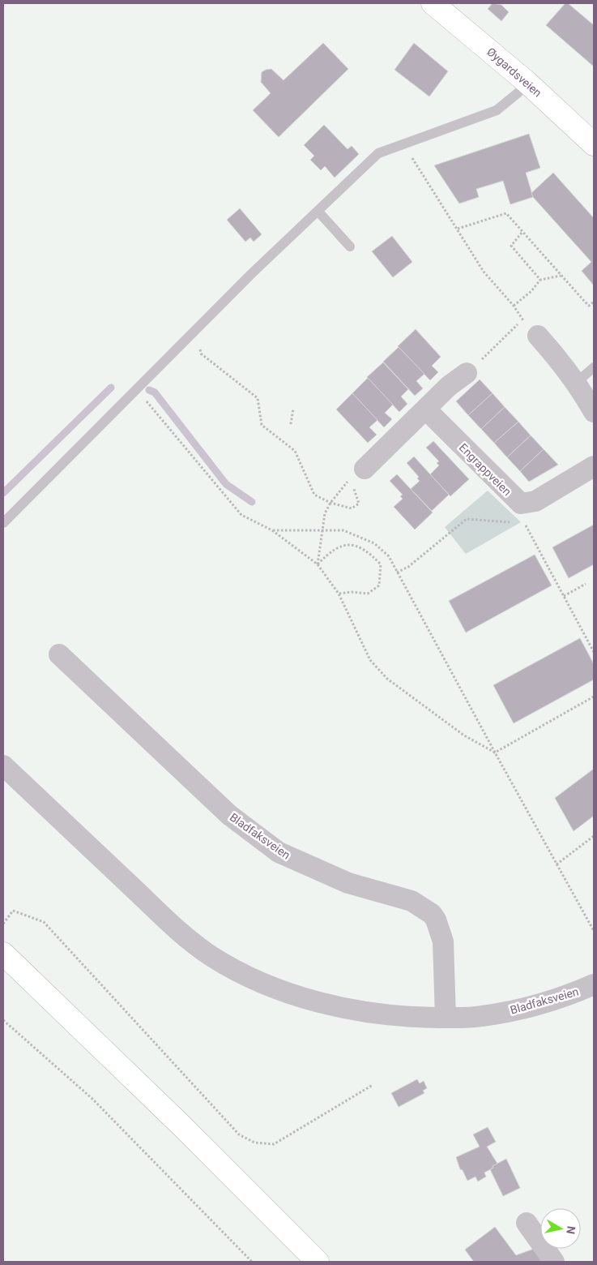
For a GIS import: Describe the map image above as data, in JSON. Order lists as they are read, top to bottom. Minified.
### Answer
{"streets":{"main road":["Øygardsveien"],"street":["Engrappveien","Bladfaksveien"]},"north":"right"}
